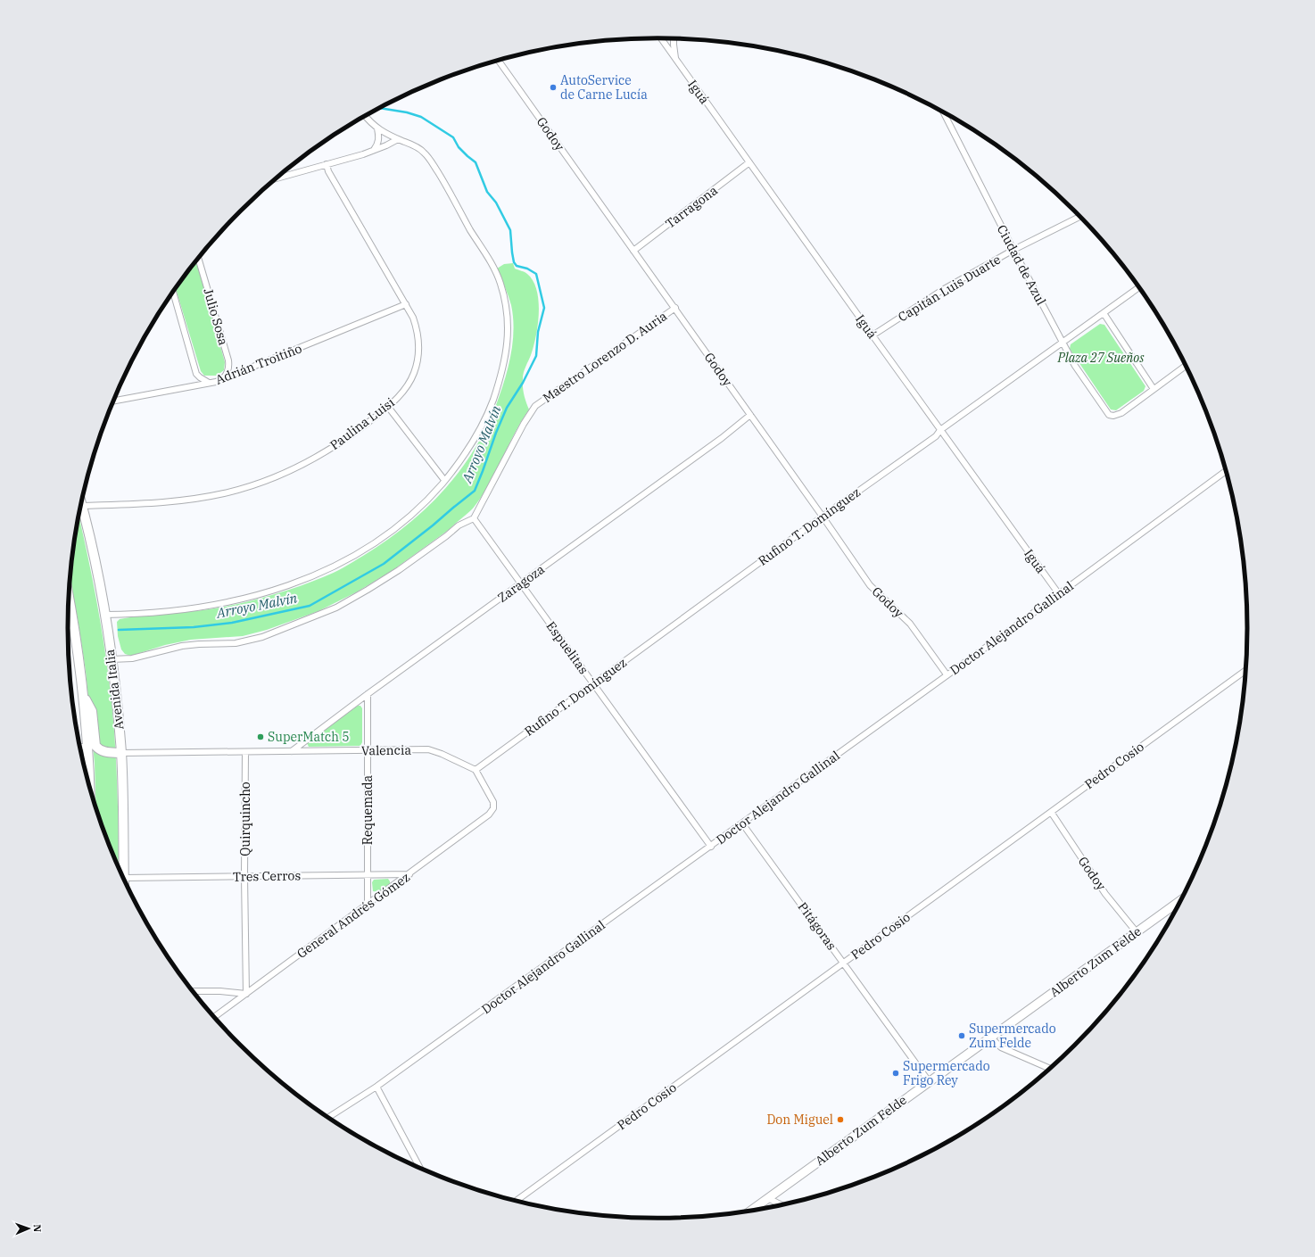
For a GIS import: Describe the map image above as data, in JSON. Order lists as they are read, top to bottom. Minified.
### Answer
{"streets":{"main road":["Avenida Italia"],"street":["Iguá","Godoy","Tarragona","Ciudad de Azul","Capitán Luis Duarte","Julio Sosa","Maestro Lorenzo D. Auria","Adrián Troitiño","Paulina Luisi","Rufino T. Domínguez","Zaragoza","Doctor Alejandro Gallinal","Espuelitas","Valencia","Pedro Cosio","Requemada","Quirquincho","Tres Cerros","General Andrés Gómez","Pitágoras","Alberto Zum Felde"]},"crossings":[["Iguá","Tarragona"],["Iguá","Capitán Luis Duarte"],["Iguá","Rufino T. Domínguez"],["Iguá","Doctor Alejandro Gallinal"],["Godoy","Tarragona"],["Godoy","Maestro Lorenzo D. Auria"],["Godoy","Rufino T. Domínguez"],["Godoy","Zaragoza"],["Godoy","Doctor Alejandro Gallinal"],["Godoy","Pedro Cosio"],["Godoy","Alberto Zum Felde"],["Ciudad de Azul","Capitán Luis Duarte"],["Ciudad de Azul","Rufino T. Domínguez"],["Julio Sosa","Adrián Troitiño"],["Maestro Lorenzo D. Auria","Espuelitas"],["Adrián Troitiño","Paulina Luisi"],["Rufino T. Domínguez","Espuelitas"],["Rufino T. Domínguez","Valencia"],["Rufino T. Domínguez","General Andrés Gómez"],["Zaragoza","Espuelitas"],["Zaragoza","Valencia"],["Zaragoza","Requemada"],["Doctor Alejandro Gallinal","Espuelitas"],["Doctor Alejandro Gallinal","Pitágoras"],["Avenida Italia","Valencia"],["Avenida Italia","Tres Cerros"],["Valencia","Requemada"],["Valencia","Quirquincho"],["Valencia","General Andrés Gómez"],["Pedro Cosio","Pitágoras"],["Requemada","Tres Cerros"],["Requemada","General Andrés Gómez"],["Quirquincho","Tres Cerros"],["Quirquincho","General Andrés Gómez"],["Tres Cerros","General Andrés Gómez"],["Pitágoras","Alberto Zum Felde"]],"water":["Arroyo Malvín"],"parks":["Plaza 27 Sueños"],"places":["AutoService de Carne Lucía","SuperMatch 5","Supermercado Zum Felde","Supermercado Frigo Rey","Don Miguel"],"north":"right"}
